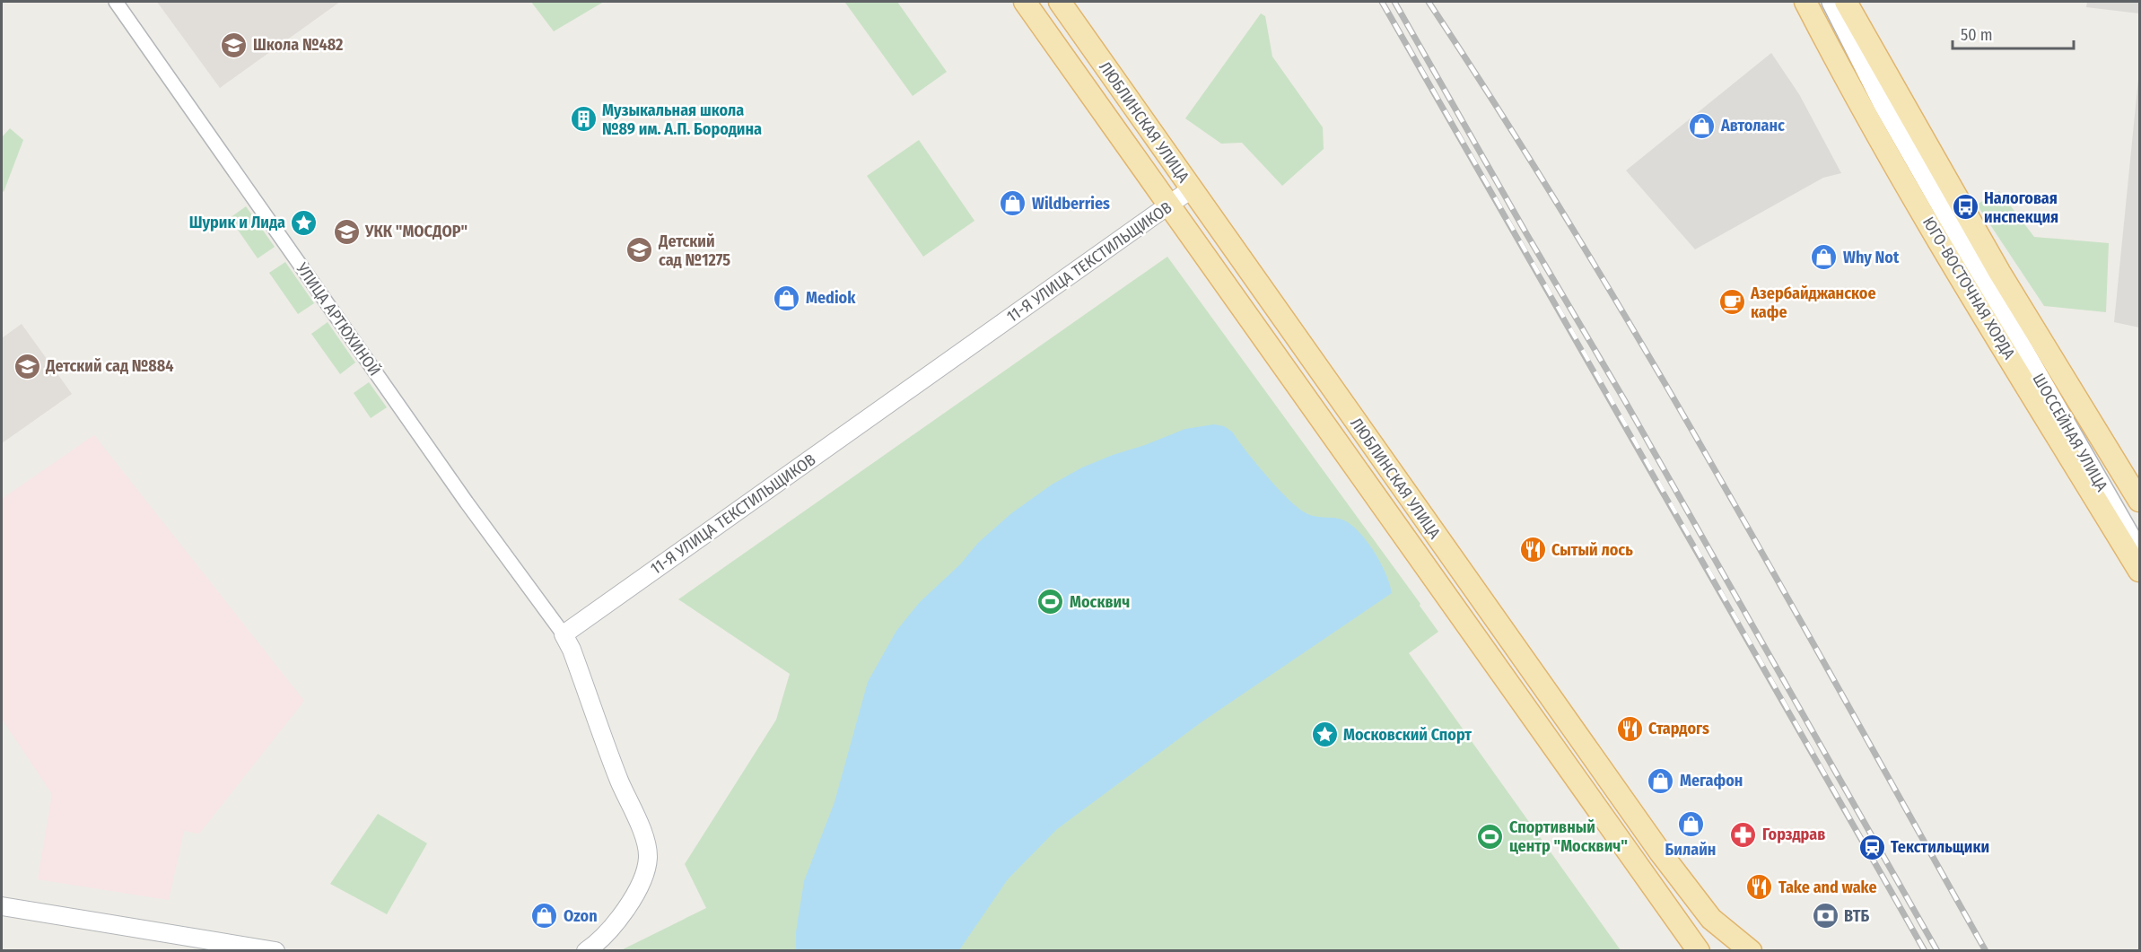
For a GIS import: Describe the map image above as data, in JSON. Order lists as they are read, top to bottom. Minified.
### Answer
{"streets":{"main road":["ЛЮБЛИНСКАЯ УЛИЦА","ЮГО-ВОСТОЧНАЯ ХОРДА","ШОССЕЙНАЯ УЛИЦА"],"street":["11-Я УЛИЦА ТЕКСТИЛЬЩИКОВ","УЛИЦА АРТЮХИНОЙ"]},"crossings":[["ЛЮБЛИНСКАЯ УЛИЦА","11-Я УЛИЦА ТЕКСТИЛЬЩИКОВ"],["11-Я УЛИЦА ТЕКСТИЛЬЩИКОВ","УЛИЦА АРТЮХИНОЙ"]],"places":{"school or university":["Школа №482","УКК \"МОСДОР\"","Детский сад №1275","Детский сад №884"],"building":["Музыкальная школа №89 им. А.П. Бородина"],"shop":["Автоланс","Wildberries","Why Not","Mediok","Мегафон","Билайн","Ozon"],"bus stop":["Налоговая инспекция"],"place":["Шурик и Лида","Московский Спорт"],"cafe":["Азербайджанское кафе"],"restaurant":["Сытый лось","Стардогs","Take and wake"],"sports":["Москвич","Спортивный центр \"Москвич\""],"pharmacy":["Горздрав"],"station":["Текстильщики"],"bank":["ВТБ"]},"scale_bar":"50 m"}
